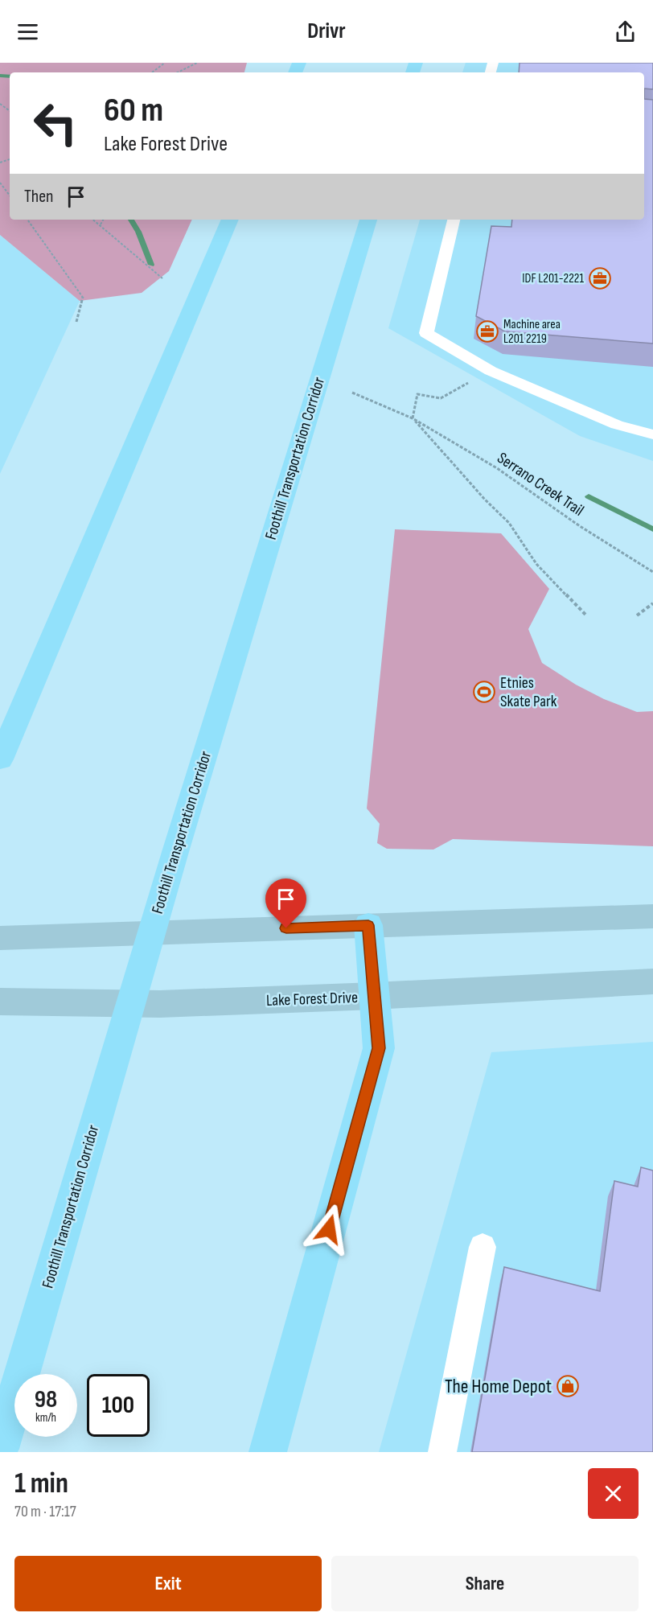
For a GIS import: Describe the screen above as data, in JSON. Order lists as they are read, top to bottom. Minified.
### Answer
{"streets":{"highway":["Foothill Transportation Corridor"],"main road":["Lake Forest Drive"],"path":["Serrano Creek Trail"]},"places":{"office":["IDF L201-2221","Machine area L201 2219"],"sports":["Etnies Skate Park"],"shop":["The Home Depot"]},"page":{"header":"Drivr","turn":["60 m","Lake Forest Drive"],"then":"Then","speed":"98 km/h","limit":"100","heading":["1 min","70 m · 17:17"],"buttons":["Exit","Share"]}}
